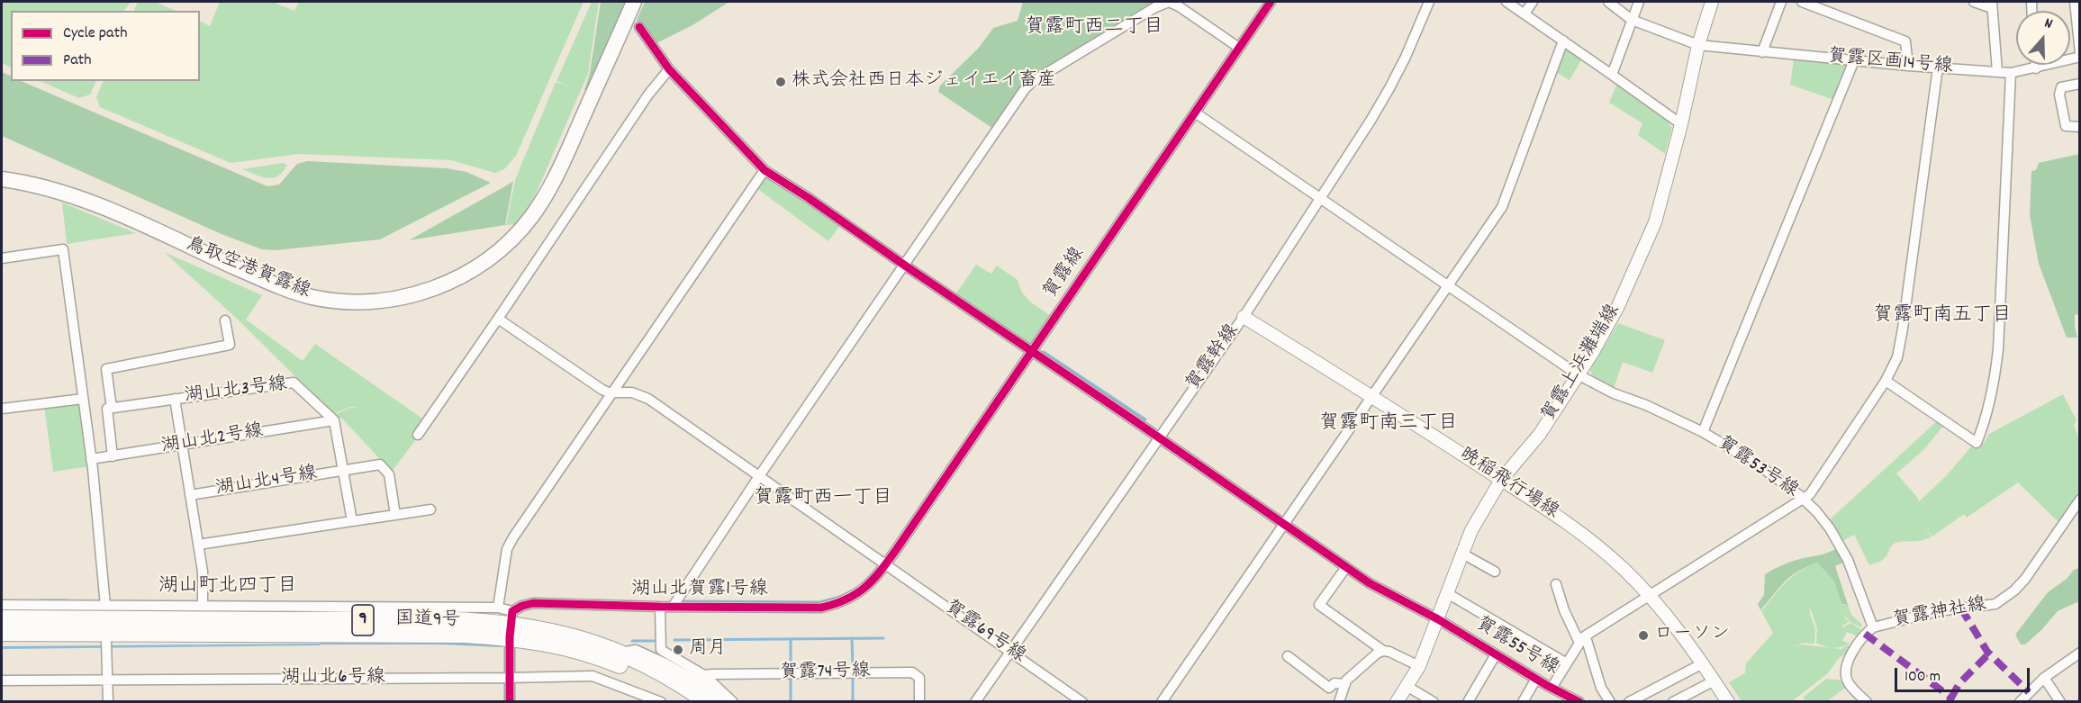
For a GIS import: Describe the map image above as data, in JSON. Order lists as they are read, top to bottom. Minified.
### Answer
{"streets":{"highway":["9","国道9号"],"main road":["鳥取空港賀露線"],"street":["賀露区画14号線","賀露線","賀露幹線","賀露上浜灘端線","湖山北3号線","湖山北2号線","賀露53号線","湖山北4号線","晩稲飛行場線","湖山北賀露1号線","賀露神社線","賀露69号線","賀露55号線","賀露74号線","湖山北6号線"]},"crossings":[["賀露区画14号線","賀露上浜灘端線"],["賀露線","賀露53号線"],["賀露線","湖山北賀露1号線"],["賀露線","賀露69号線"],["賀露線","賀露55号線"],["賀露幹線","賀露53号線"],["賀露幹線","晩稲飛行場線"],["賀露幹線","賀露69号線"],["賀露幹線","賀露55号線"],["賀露上浜灘端線","賀露53号線"],["賀露上浜灘端線","晩稲飛行場線"],["賀露上浜灘端線","賀露55号線"],["湖山北3号線","湖山北2号線"],["賀露53号線","賀露神社線"],["湖山北賀露1号線","国道9号"],["湖山北賀露1号線","賀露69号線"]],"districts":["賀露町西二丁目","賀露町南五丁目","賀露町南三丁目","賀露町西一丁目","湖山町北四丁目"],"places":["株式会社西日本ジェイエイ畜産","ローソン","周月"],"legend":["Cycle path","Path"],"scale_bar":"100 m","north":"top"}
